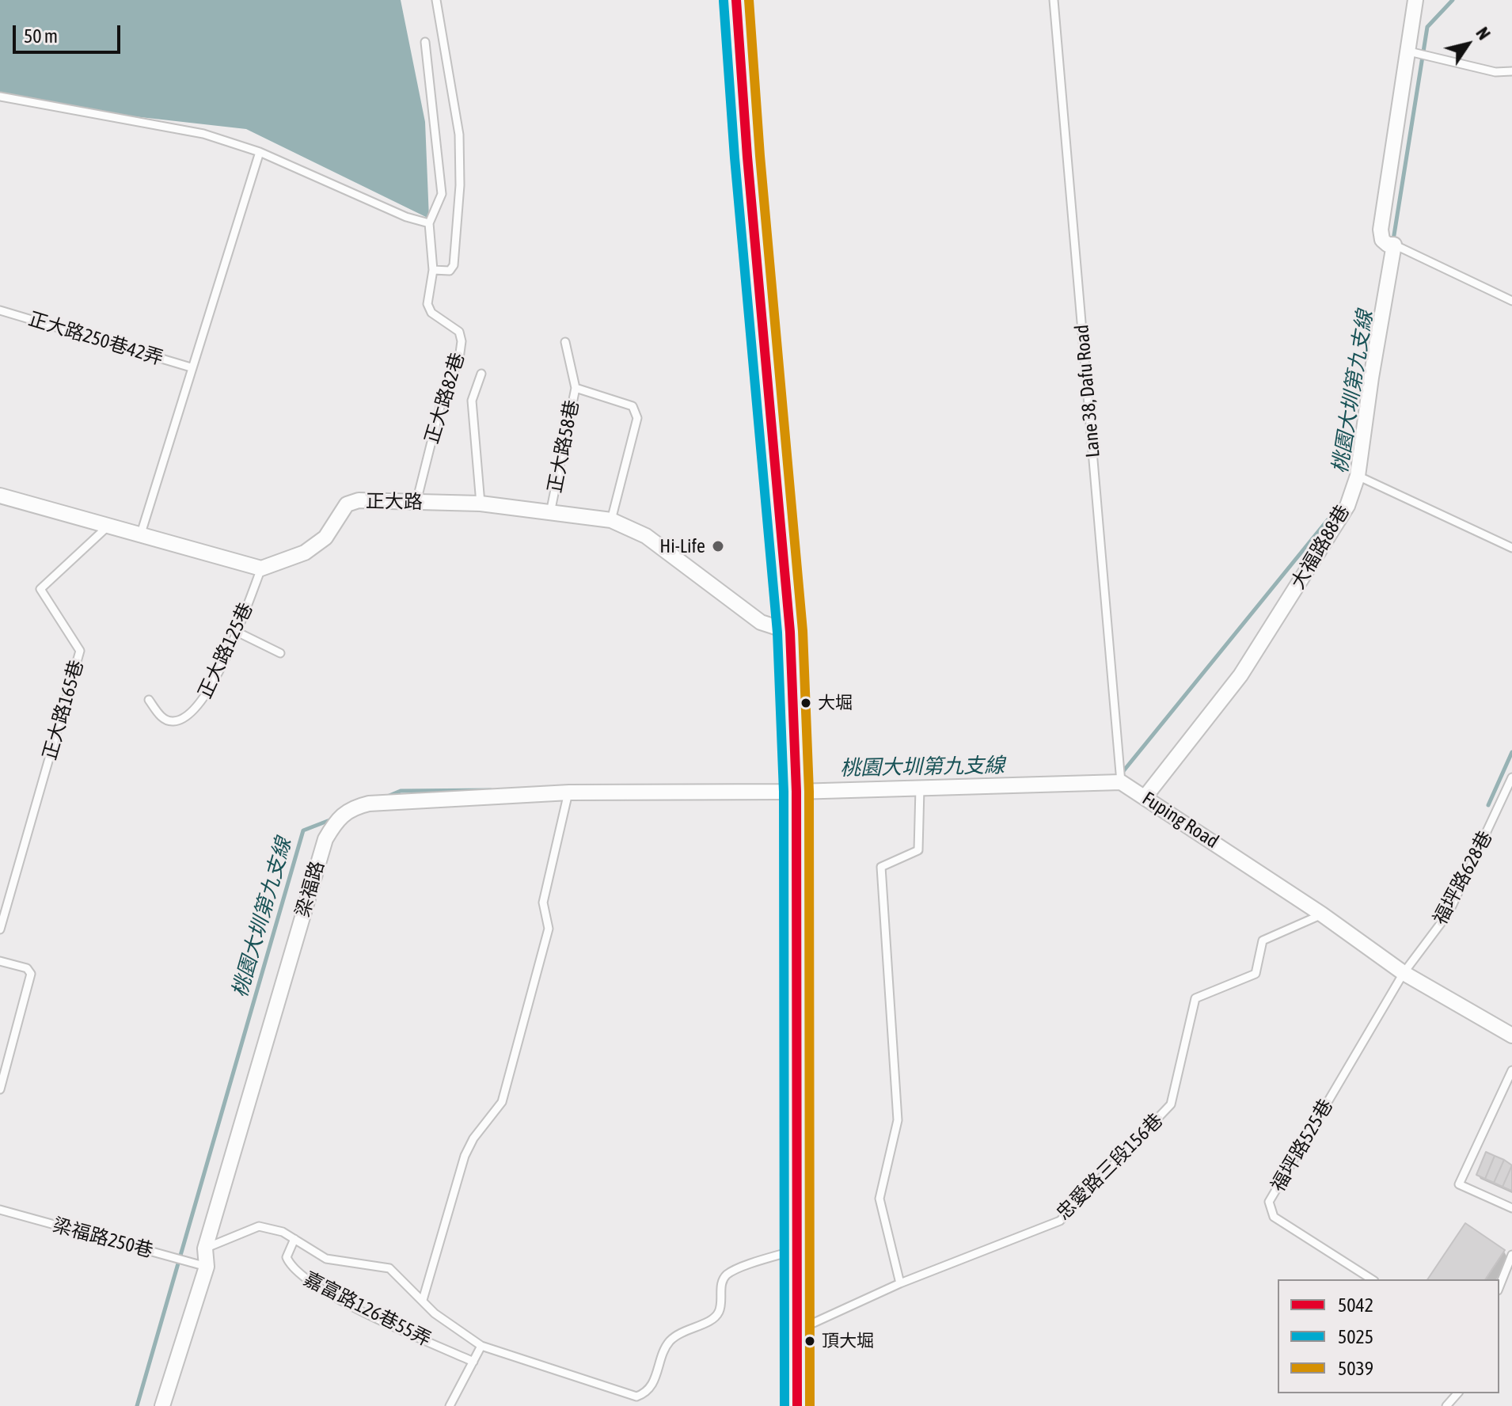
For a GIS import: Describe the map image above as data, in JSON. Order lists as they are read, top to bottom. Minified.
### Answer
{"streets":{"street":["正大路","大福路88巷","Fuping Road","梁福路"],"lane":["正大路250巷42弄","Lane 38, Dafu Road","正大路82巷","正大路58巷","正大路125巷","正大路165巷","福坪路628巷","福坪路525巷","忠愛路三段156巷","梁福路250巷","嘉富路126巷55弄"]},"crossings":[["Lane 38, Dafu Road","Fuping Road"],["正大路82巷","正大路"],["正大路58巷","正大路"],["正大路","正大路125巷"],["大福路88巷","Fuping Road"],["Fuping Road","福坪路628巷"],["Fuping Road","梁福路"],["Fuping Road","福坪路525巷"],["Fuping Road","忠愛路三段156巷"],["福坪路628巷","福坪路525巷"],["梁福路","梁福路250巷"]],"water":["桃園大圳第九支線"],"places":["Hi-Life","大堀","頂大堀"],"lines":["transit line 5042","transit line 5039","transit line 5025"],"legend":["5042","5025","5039"],"scale_bar":"50 m","north":"top right"}
